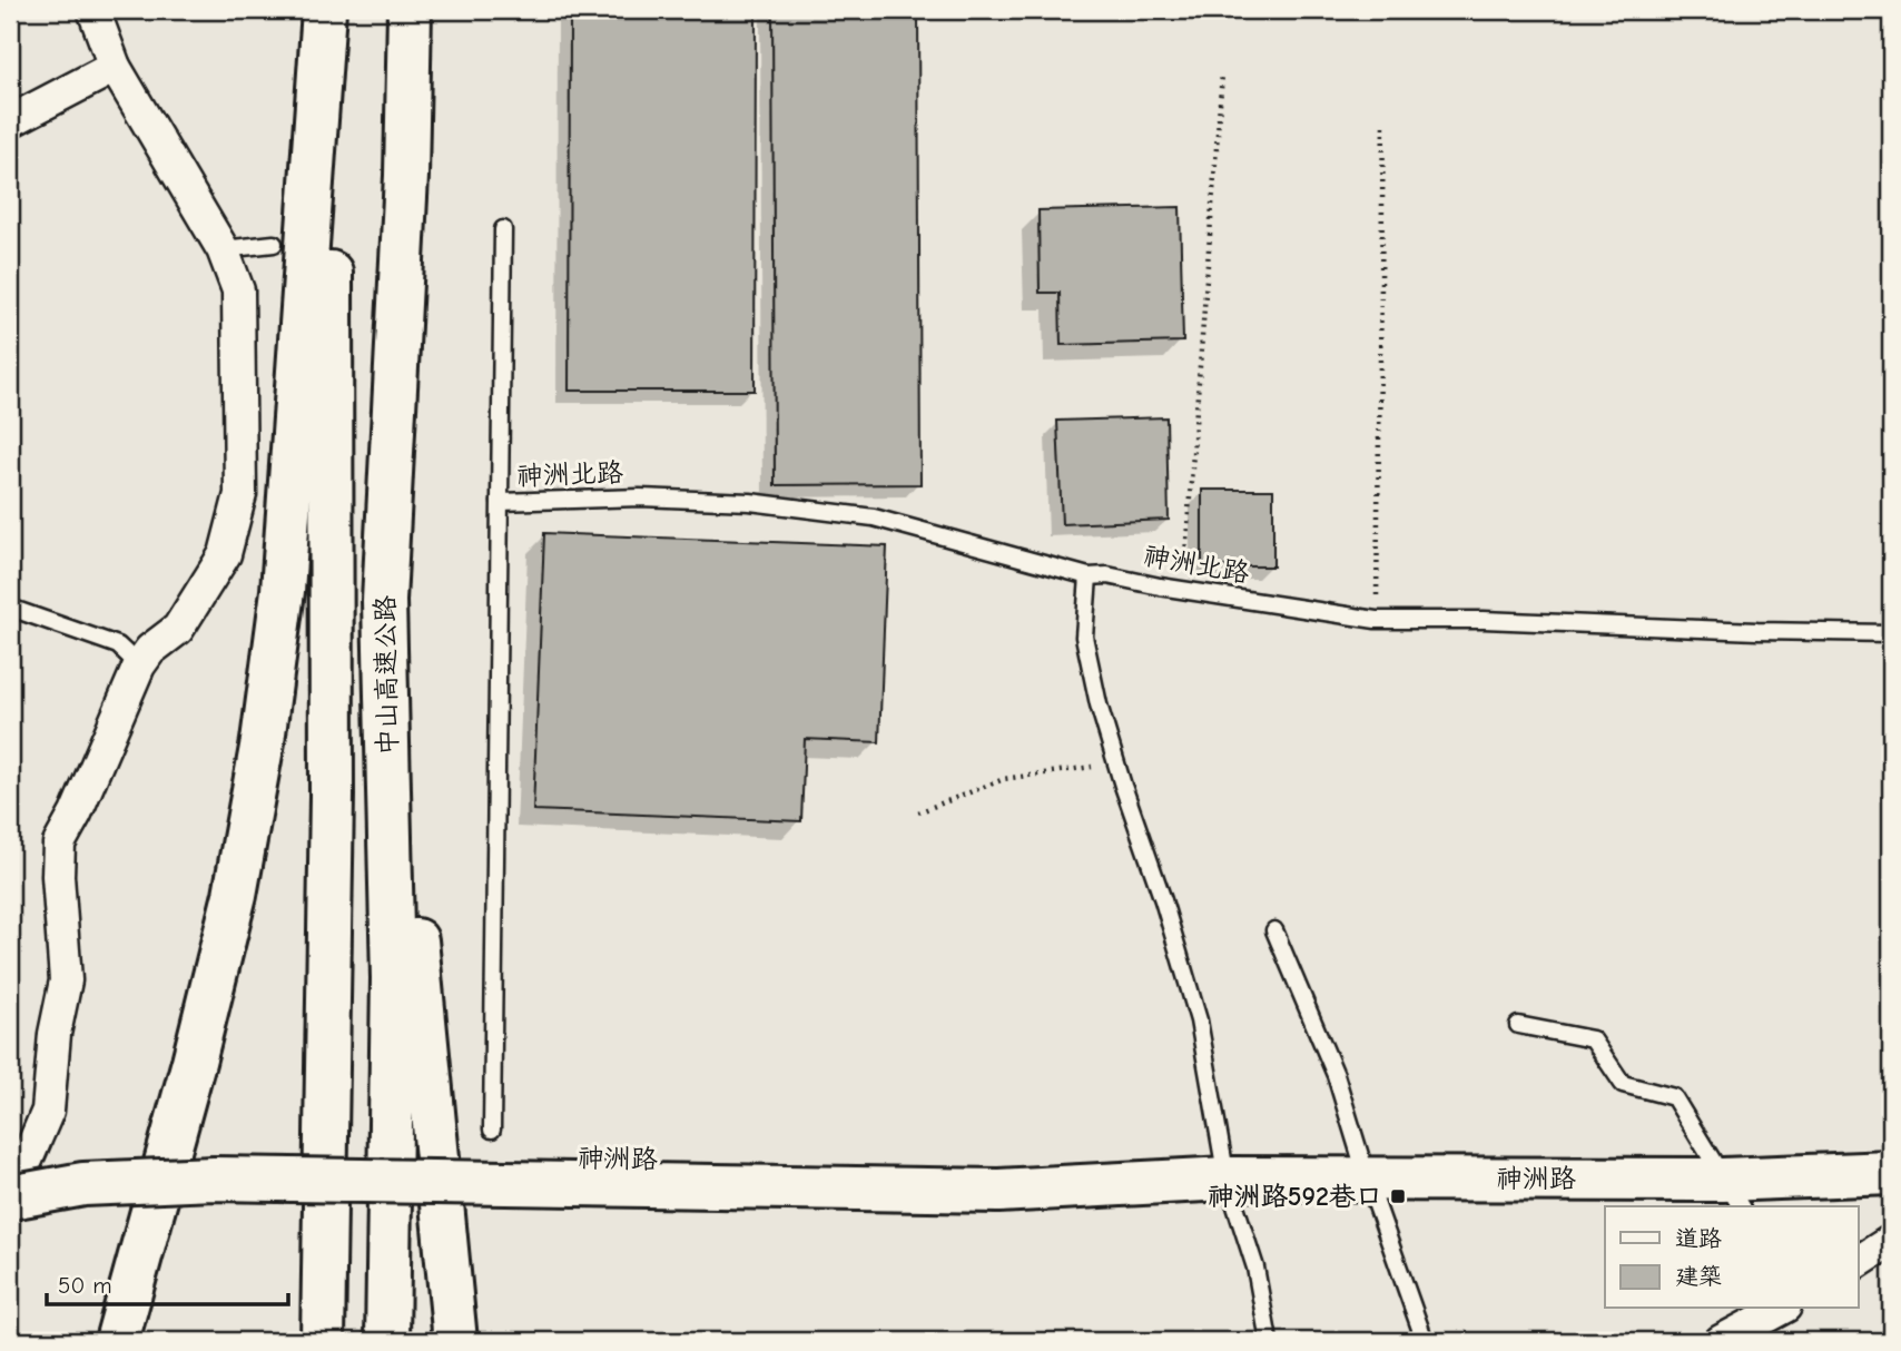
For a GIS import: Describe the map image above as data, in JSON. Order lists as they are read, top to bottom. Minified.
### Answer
{"streets":{"main road":["中山高速公路","神洲路"],"lane":["神洲北路"]},"places":{"transit":["神洲路592巷口"]},"legend":["道路","建築"],"scale_bar":"50 m"}
